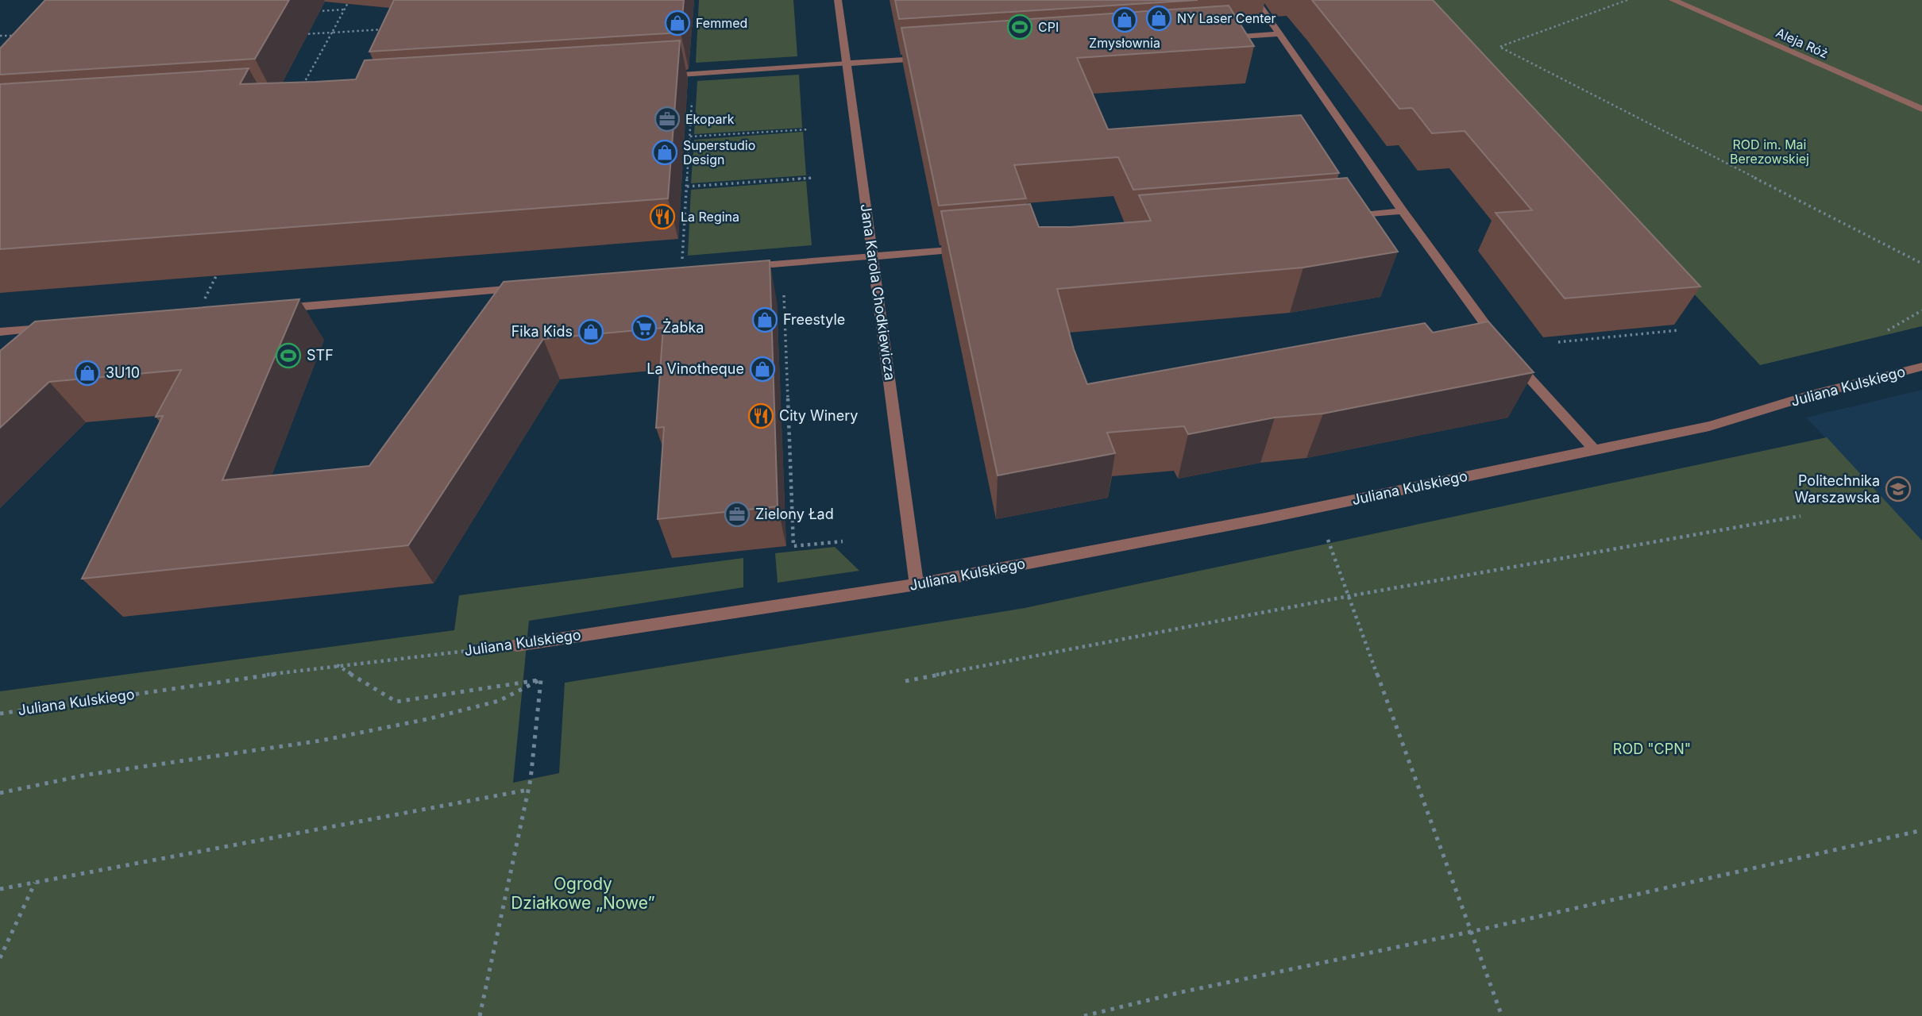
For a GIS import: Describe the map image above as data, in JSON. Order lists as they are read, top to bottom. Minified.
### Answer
{"streets":{"street":["Aleja Róż","Jana Karola Chodkiewicza","Juliana Kulskiego"]},"crossings":[["Jana Karola Chodkiewicza","Juliana Kulskiego"]],"parks":["ROD im. Mai Berezowskiej","ROD \"CPN\"","Ogrody Działkowe „Nowe”"],"places":{"shop":["NY Laser Center","Zmysłownia","Femmed","Superstudio Design","Freestyle","Fika Kids","La Vinotheque","3U10"],"sports":["CPI","STF"],"office":["Ekopark","Zielony Ład"],"restaurant":["La Regina","City Winery"],"supermarket":["Żabka"],"school or university":["Politechnika Warszawska"]}}
